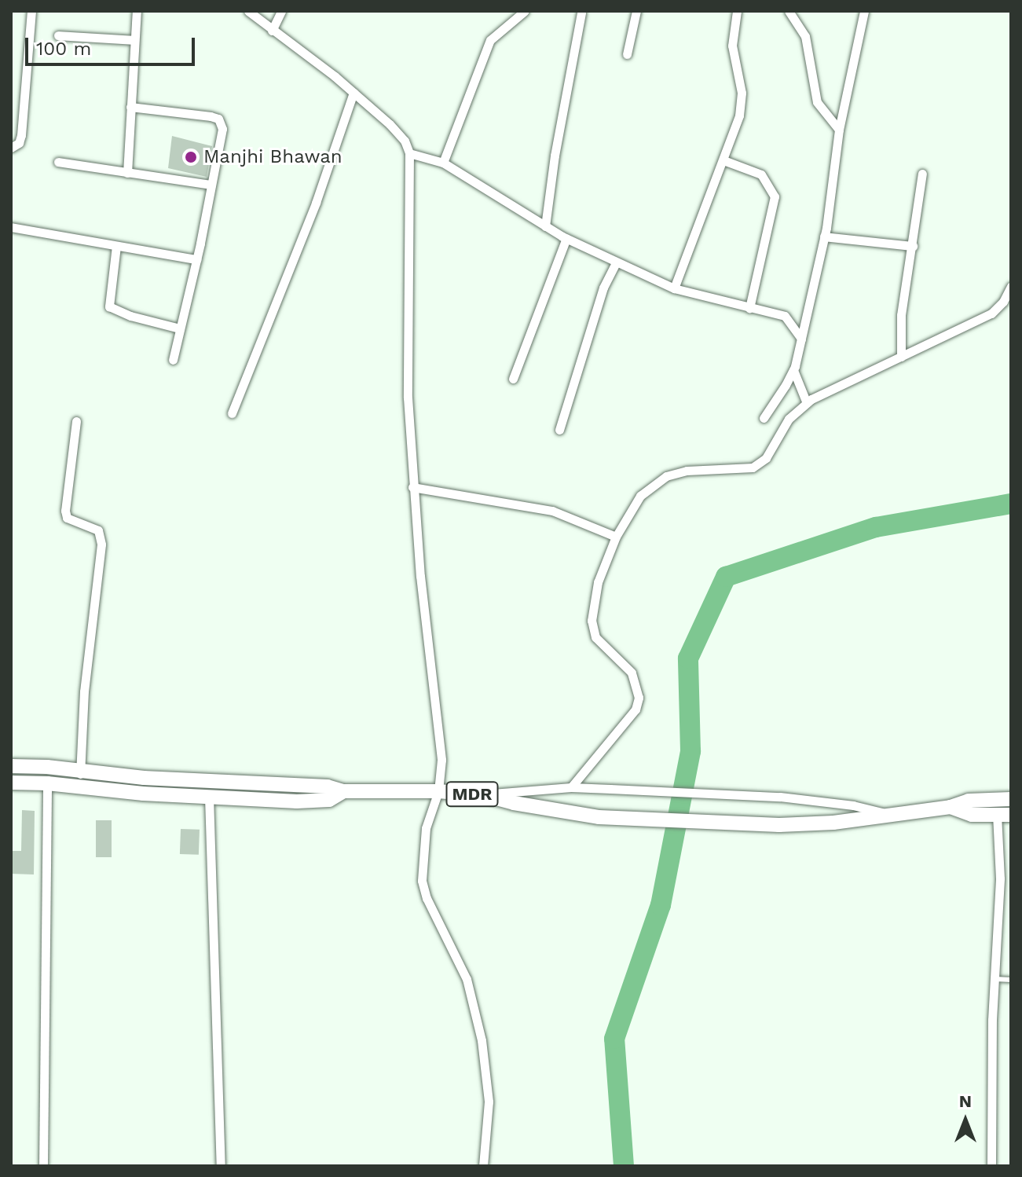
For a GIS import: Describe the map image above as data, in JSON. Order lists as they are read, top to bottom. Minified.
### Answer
{"streets":{"main road":["MDR"]},"places":["Manjhi Bhawan"],"scale_bar":"100 m","north":"top"}
